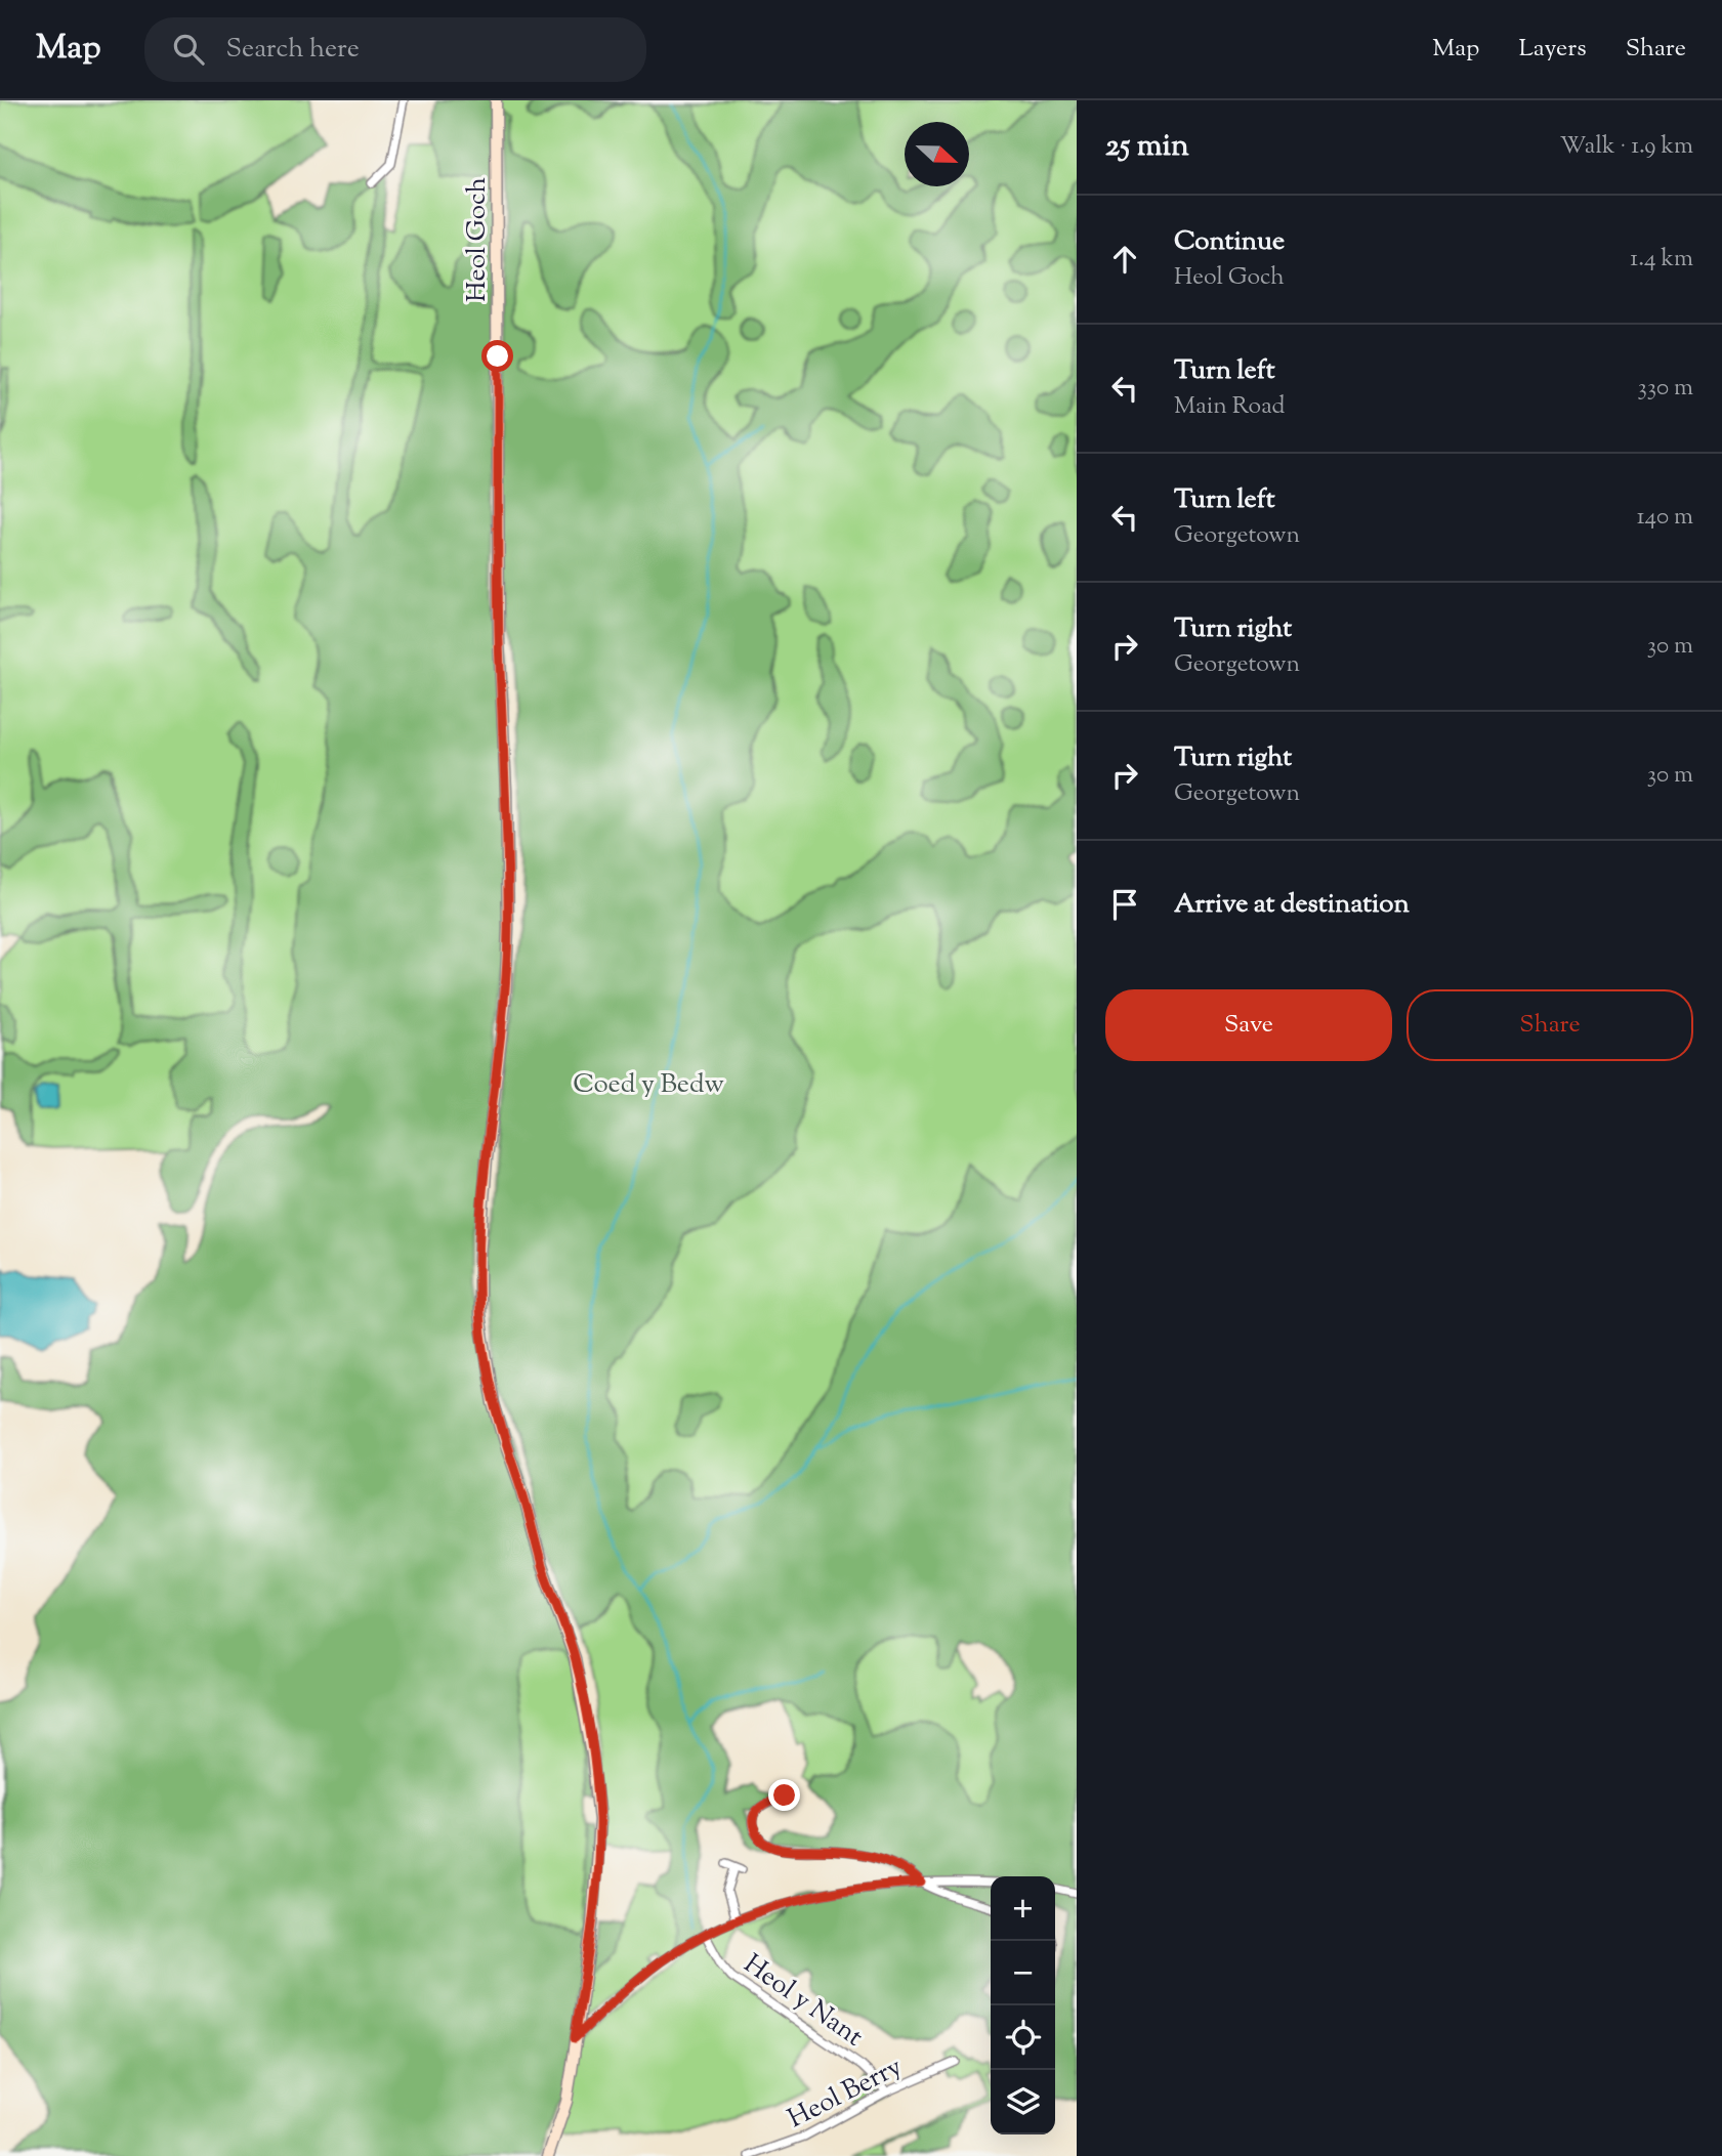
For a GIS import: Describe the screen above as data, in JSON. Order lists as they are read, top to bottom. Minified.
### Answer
{"streets":{"street":["Heol Goch","Heol y Nant","Heol Berry"]},"crossings":[["Heol y Nant","Heol Berry"]],"parks":["Coed y Bedw"],"north":"right","page":{"header":"Map","search":"Search here","nav":["Map","Layers","Share"],"heading":["25 min","Walk · 1.9 km"],"list":[["Continue","Heol Goch","1.4 km"],["Turn left","Main Road","330 m"],["Turn left","Georgetown","140 m"],["Turn right","Georgetown","30 m"],["Turn right","Georgetown","30 m"],"Arrive at destination"],"buttons":["Save","Share"],"map_buttons":["+","−"]}}
